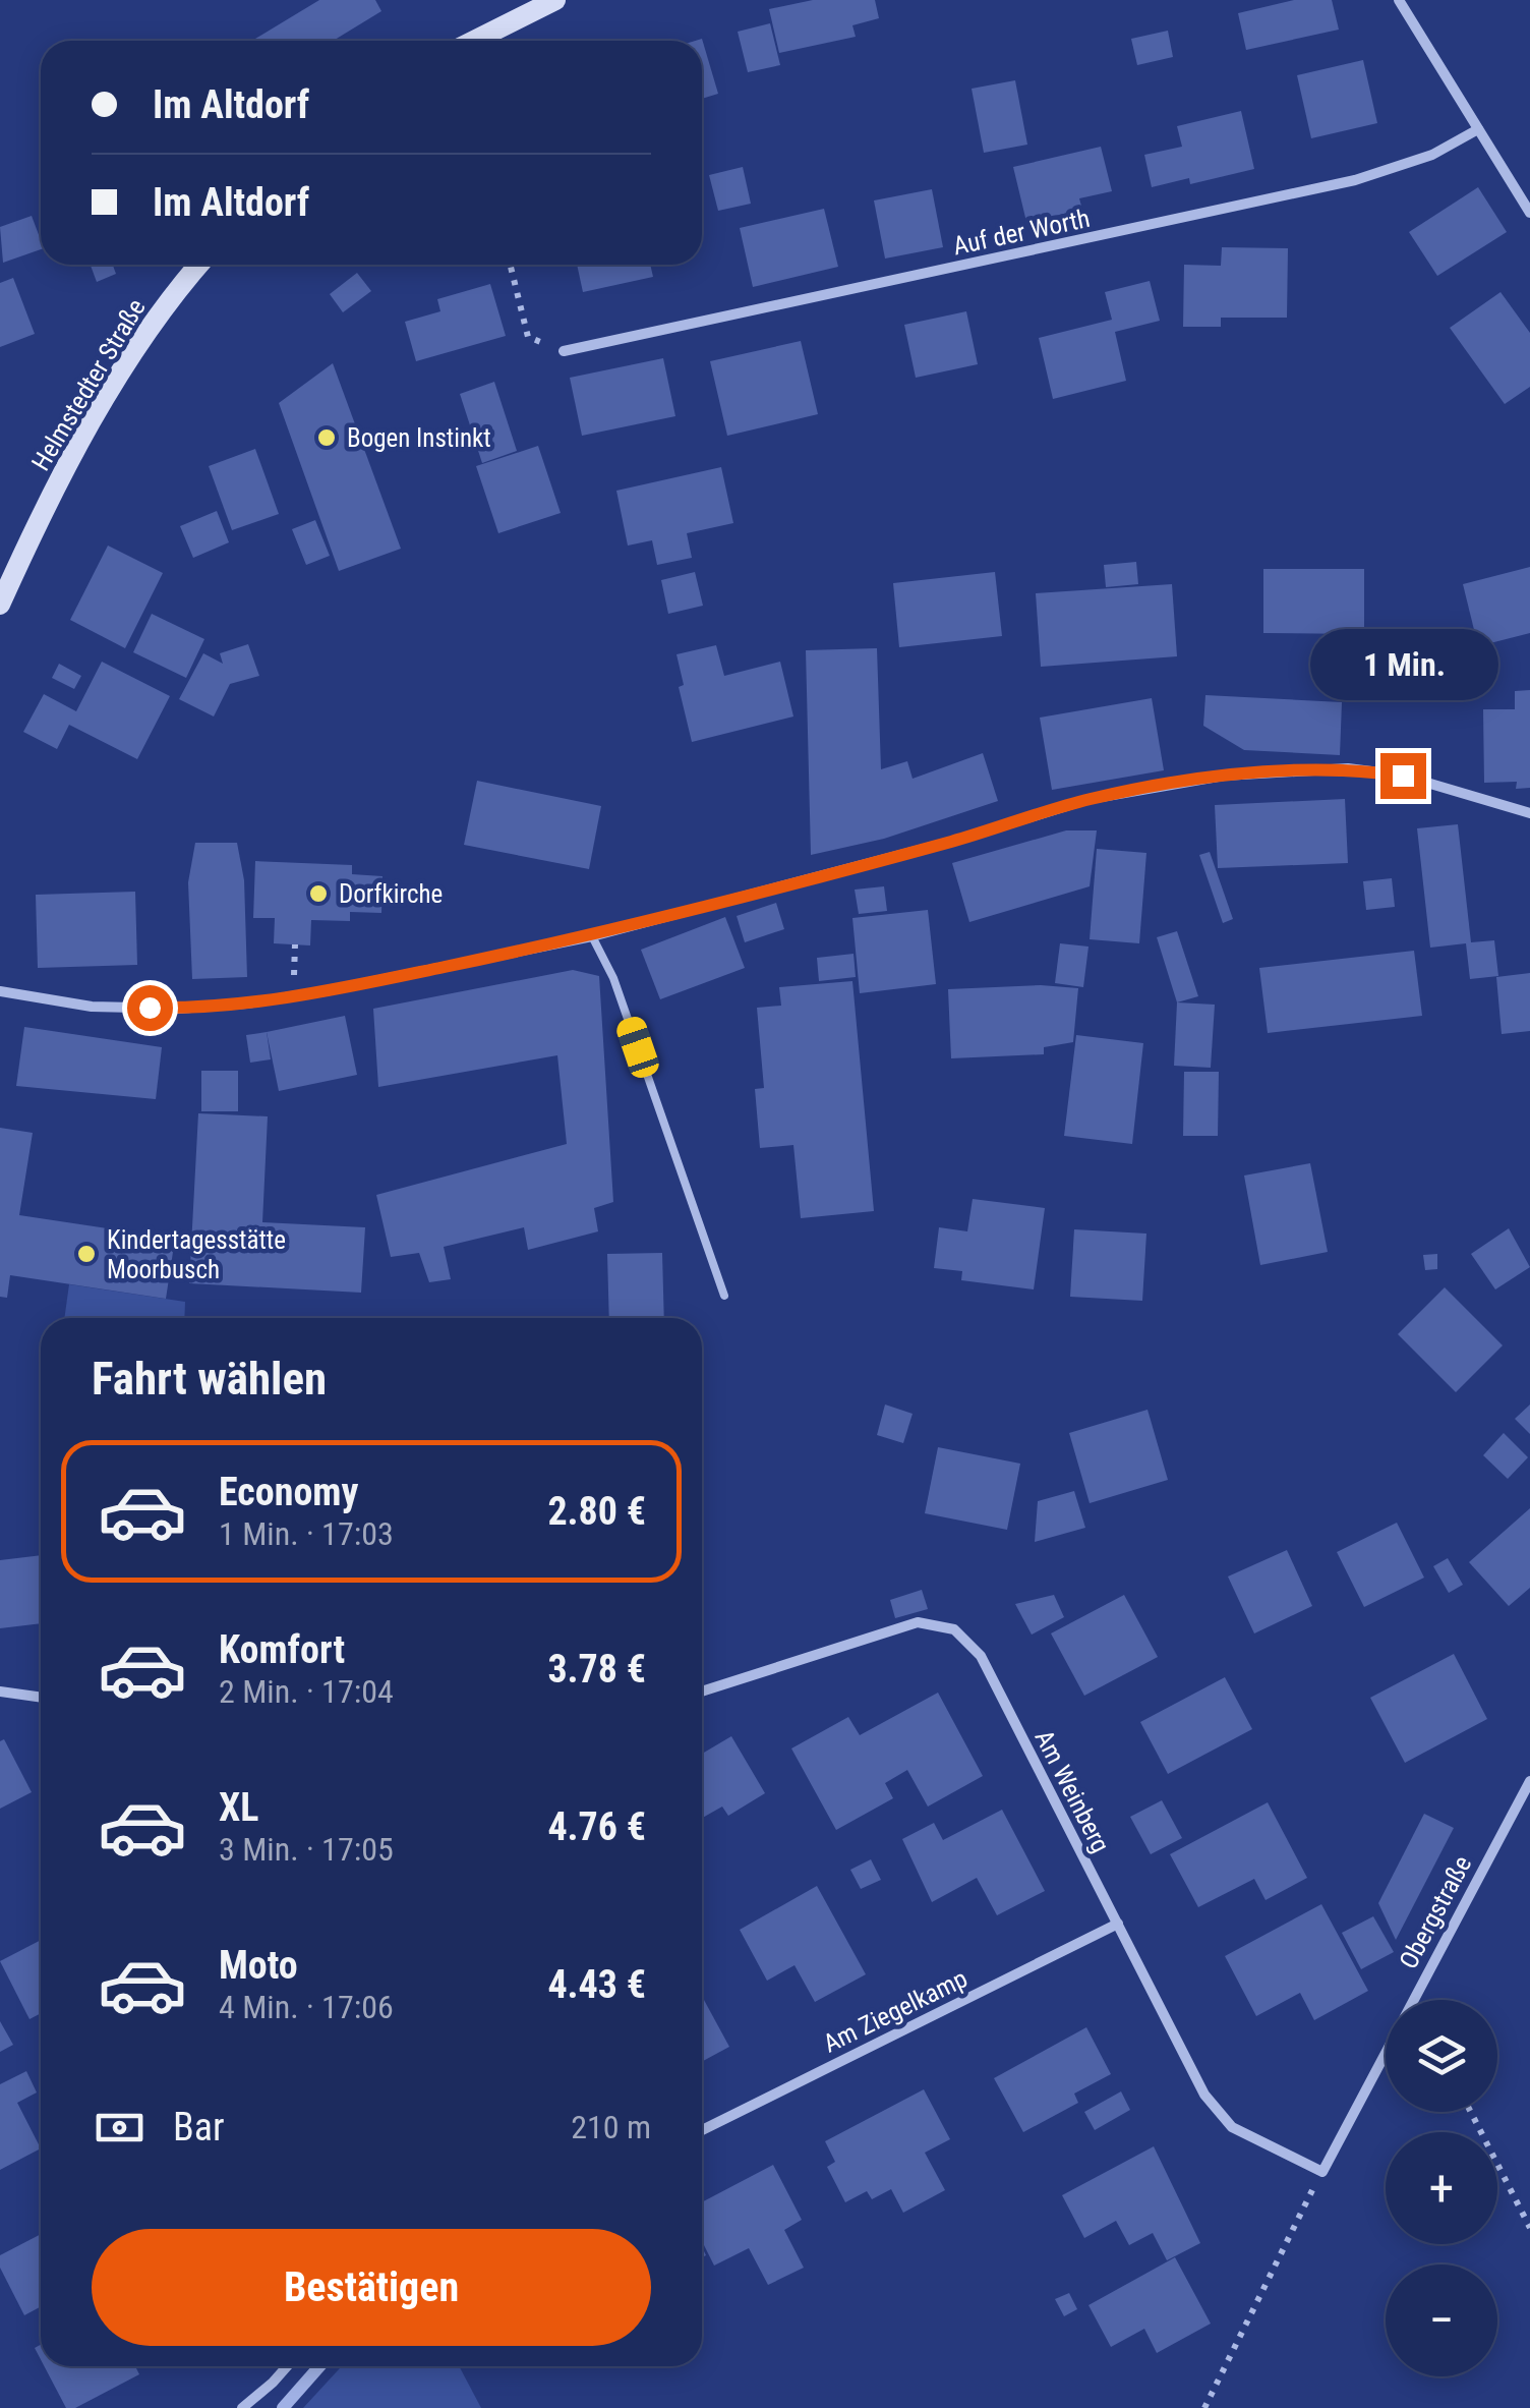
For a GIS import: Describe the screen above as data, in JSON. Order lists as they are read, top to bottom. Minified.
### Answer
{"streets":{"street":["Auf der Worth","Helmstedter Straße","Am Weinberg","Obergstraße","Am Ziegelkamp"]},"crossings":[["Am Weinberg","Obergstraße"],["Am Weinberg","Am Ziegelkamp"]],"places":["Bogen Instinkt","Dorfkirche","Kindertagesstätte Moorbusch"],"page":{"banner":["Im Altdorf","Im Altdorf"],"bubble":"1 Min.","heading":"Fahrt wählen","list":[{"name":"Economy","note":"1 Min. · 17:03","value":"2.80 €"},{"name":"Komfort","note":"2 Min. · 17:04","value":"3.78 €"},{"name":"XL","note":"3 Min. · 17:05","value":"4.76 €"},{"name":"Moto","note":"4 Min. · 17:06","value":"4.43 €"}],"map_buttons":["+","−"],"pay":["Bar","210 m"],"buttons":"Bestätigen"}}
